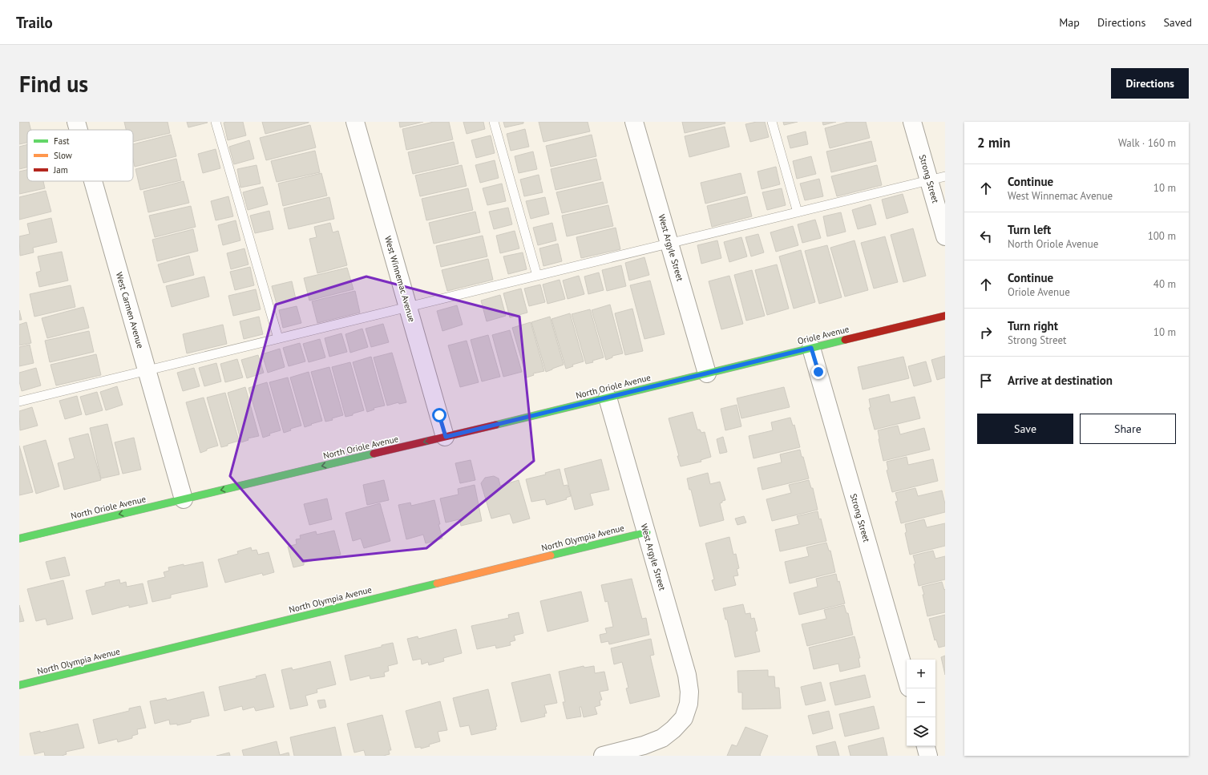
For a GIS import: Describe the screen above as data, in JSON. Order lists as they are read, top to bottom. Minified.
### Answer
{"streets":{"street":["Strong Street","West Argyle Street","West Winnemac Avenue","West Carmen Avenue","Oriole Avenue","North Oriole Avenue","North Olympia Avenue"]},"crossings":[["Strong Street","Oriole Avenue"],["West Argyle Street","Oriole Avenue"],["West Argyle Street","North Oriole Avenue"],["West Argyle Street","North Olympia Avenue"],["West Winnemac Avenue","North Oriole Avenue"],["West Carmen Avenue","North Oriole Avenue"],["Oriole Avenue","North Oriole Avenue"]],"one_way":["North Oriole Avenue"],"legend":["Fast","Slow","Jam"],"page":{"header":"Trailo","nav":["Map","Directions","Saved"],"buttons":["Directions",["Save","Share"]],"title":"Find us","heading":["2 min","Walk · 160 m"],"list":[["Continue","West Winnemac Avenue","10 m"],["Turn left","North Oriole Avenue","100 m"],["Continue","Oriole Avenue","40 m"],["Turn right","Strong Street","10 m"],"Arrive at destination"],"map_buttons":["+","−"]}}
